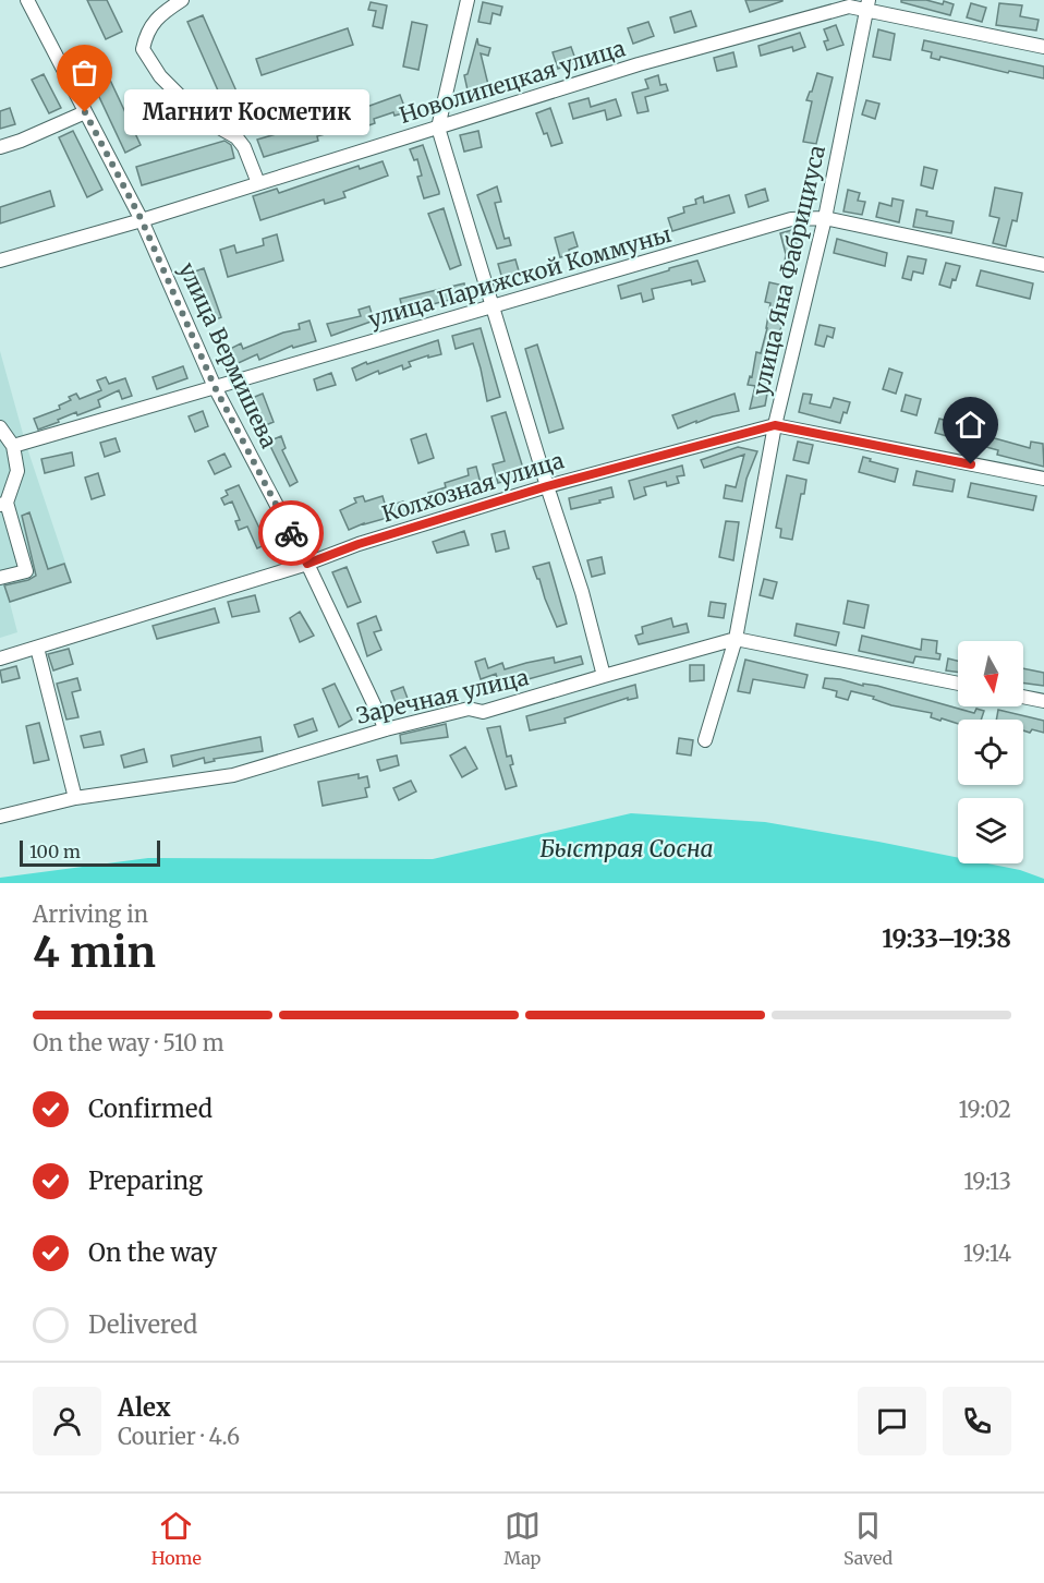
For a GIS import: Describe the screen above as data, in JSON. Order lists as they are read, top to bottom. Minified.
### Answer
{"streets":{"street":["Новолипецкая улица","улица Яна Фабрициуса","улица Парижской Коммуны","улица Вермишева","Колхозная улица","Заречная улица"]},"crossings":[["Новолипецкая улица","улица Яна Фабрициуса"],["Новолипецкая улица","улица Вермишева"],["улица Яна Фабрициуса","улица Парижской Коммуны"],["улица Яна Фабрициуса","Колхозная улица"],["улица Яна Фабрициуса","Заречная улица"],["улица Парижской Коммуны","улица Вермишева"],["улица Вермишева","Колхозная улица"],["улица Вермишева","Заречная улица"]],"water":["Быстрая Сосна"],"places":["Магнит Косметик"],"scale_bar":"100 m","north":"bottom","page":{"bubble":"Магнит Косметик","scale":"100 m","heading":["4 min","Arriving in","19:33–19:38"],"panel":["Alex","Courier · 4.6"],"bar":"On the way · 510 m","list":[["Confirmed","19:02"],["Preparing","19:13"],["On the way","19:14"],"Delivered"],"tabs":["Home","Map","Saved"]}}
